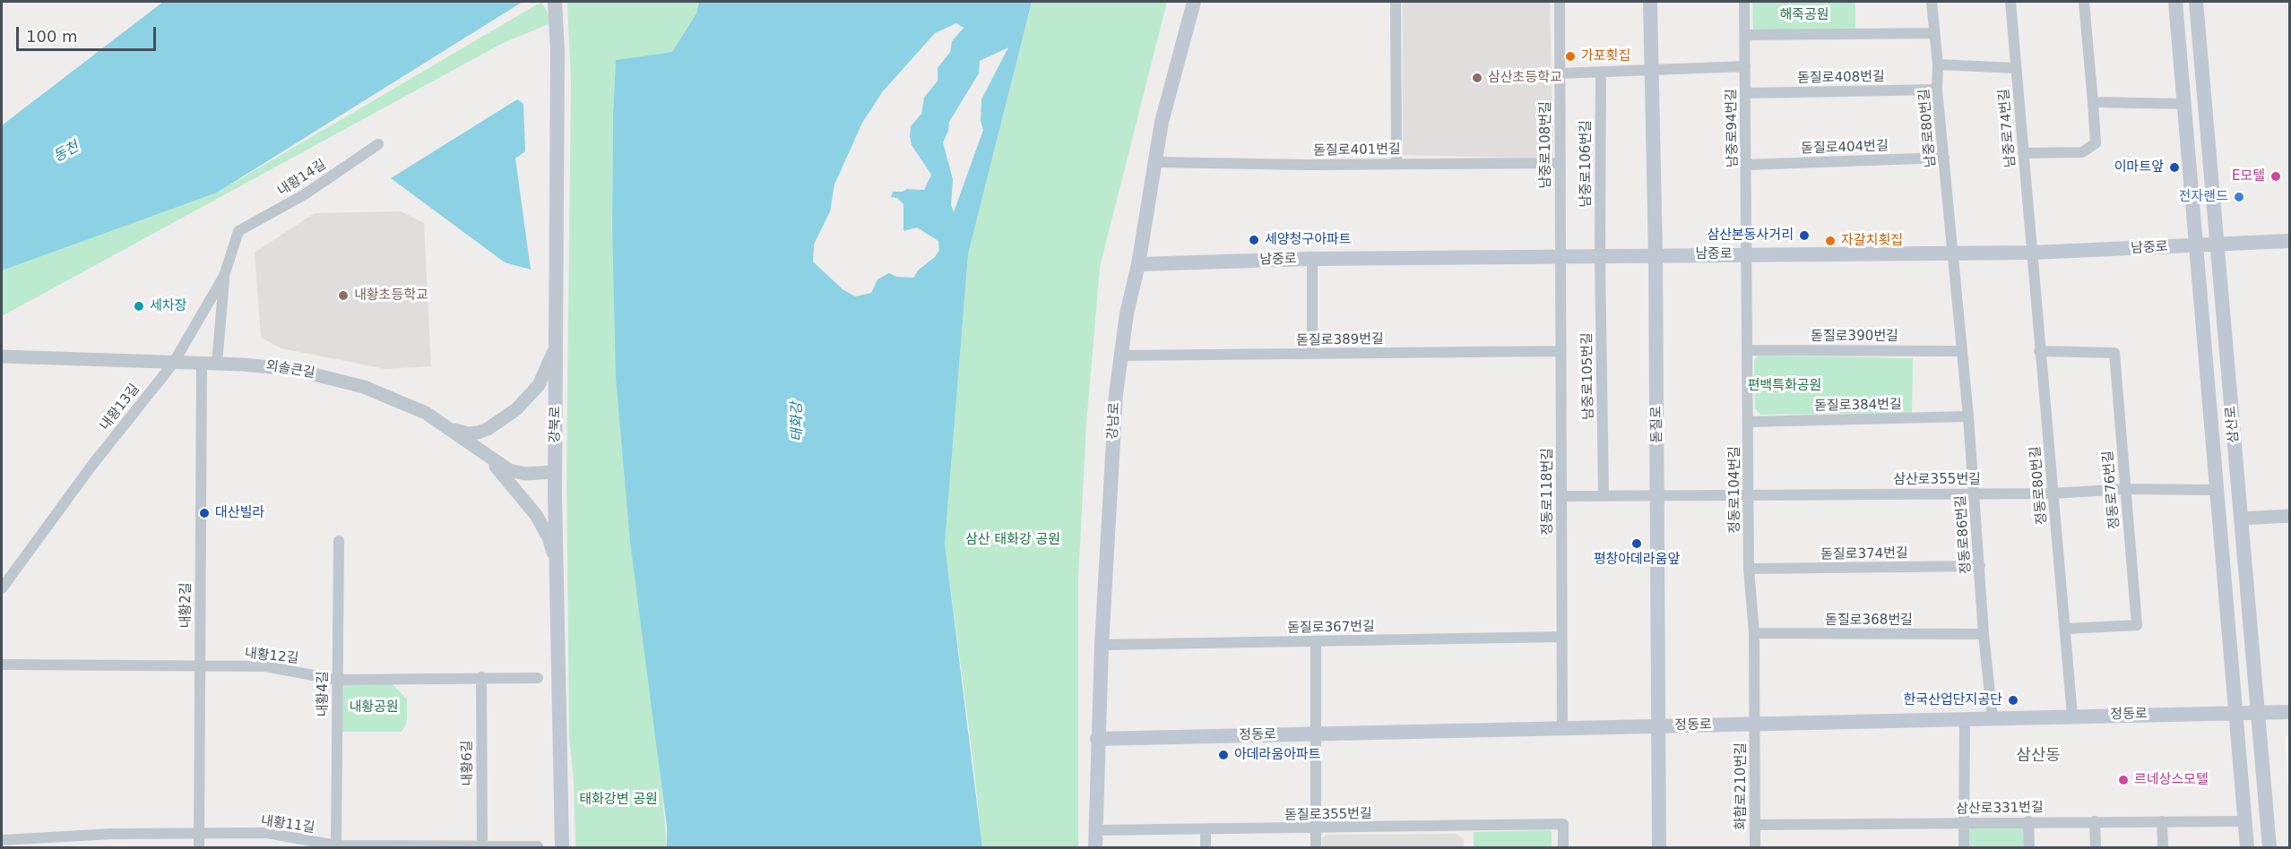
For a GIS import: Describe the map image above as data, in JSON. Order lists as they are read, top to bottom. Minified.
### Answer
{"streets":{"main road":["남중로","강남로","강북로","돋질로","삼산로","정동로"],"street":["돋질로408번길","남중로94번길","남중로80번길","남중로74번길","남중로108번길","돋질로404번길","돋질로401번길","남중로106번길","내황14길","돋질로390번길","돋질로389번길","외솔큰길","남중로105번길","돋질로384번길","내황13길","삼산로355번길","정동로80번길","정동로104번길","정동로76번길","정동로118번길","정동로86번길","돋질로374번길","내황2길","돋질로368번길","돋질로367번길","내황12길","내황4길","내황6길","화합로210번길","삼산로331번길","돋질로355번길","내황11길"]},"crossings":[["돋질로408번길","남중로94번길"],["돋질로408번길","남중로80번길"],["남중로94번길","돋질로404번길"],["남중로94번길","남중로"],["남중로94번길","정동로104번길"],["남중로80번길","돋질로404번길"],["남중로80번길","남중로"],["남중로80번길","정동로86번길"],["남중로74번길","남중로"],["남중로74번길","정동로80번길"],["남중로108번길","돋질로401번길"],["남중로108번길","남중로"],["남중로108번길","정동로118번길"],["돋질로401번길","강남로"],["남중로106번길","남중로"],["남중로106번길","남중로105번길"],["내황14길","내황13길"],["남중로","남중로105번길"],["남중로","강남로"],["남중로","돋질로"],["남중로","삼산로"],["남중로","정동로80번길"],["남중로","정동로104번길"],["남중로","정동로118번길"],["남중로","정동로86번길"],["돋질로390번길","정동로104번길"],["돋질로390번길","정동로86번길"],["돋질로389번길","강남로"],["돋질로389번길","정동로118번길"],["외솔큰길","내황13길"],["외솔큰길","강북로"],["외솔큰길","내황2길"],["남중로105번길","삼산로355번길"],["돋질로384번길","정동로104번길"],["돋질로384번길","정동로86번길"],["강남로","돋질로367번길"],["강남로","정동로"],["강남로","돋질로355번길"],["돋질로","삼산로355번길"],["돋질로","정동로"],["삼산로","삼산로355번길"],["삼산로","정동로"],["삼산로","삼산로331번길"],["삼산로355번길","정동로80번길"],["삼산로355번길","정동로104번길"],["삼산로355번길","정동로76번길"],["삼산로355번길","정동로118번길"],["삼산로355번길","정동로86번길"],["정동로80번길","정동로76번길"],["정동로80번길","정동로"],["정동로104번길","돋질로374번길"],["정동로104번길","돋질로368번길"],["정동로104번길","정동로"],["정동로104번길","화합로210번길"],["정동로118번길","돋질로367번길"],["정동로118번길","정동로"],["정동로86번길","돋질로374번길"],["정동로86번길","돋질로368번길"],["정동로86번길","정동로"],["내황2길","내황12길"],["내황2길","내황11길"],["내황12길","내황4길"],["내황12길","내황6길"],["내황4길","내황11길"],["정동로","화합로210번길"],["내황6길","내황11길"],["화합로210번길","삼산로331번길"]],"districts":["삼산동"],"water":["동천","태화강"],"parks":["해죽공원","편백특화공원","삼산 태화강 공원","내황공원","태화강변 공원"],"places":["가포횟집","삼산초등학교","이마트앞","E모텔","전자랜드","삼산본동사거리","세양청구아파트","자갈치횟집","내황초등학교","세차장","대산빌라","평창아데라움앞","한국산업단지공단","아데라움아파트","르네상스모텔"],"scale_bar":"100 m"}
